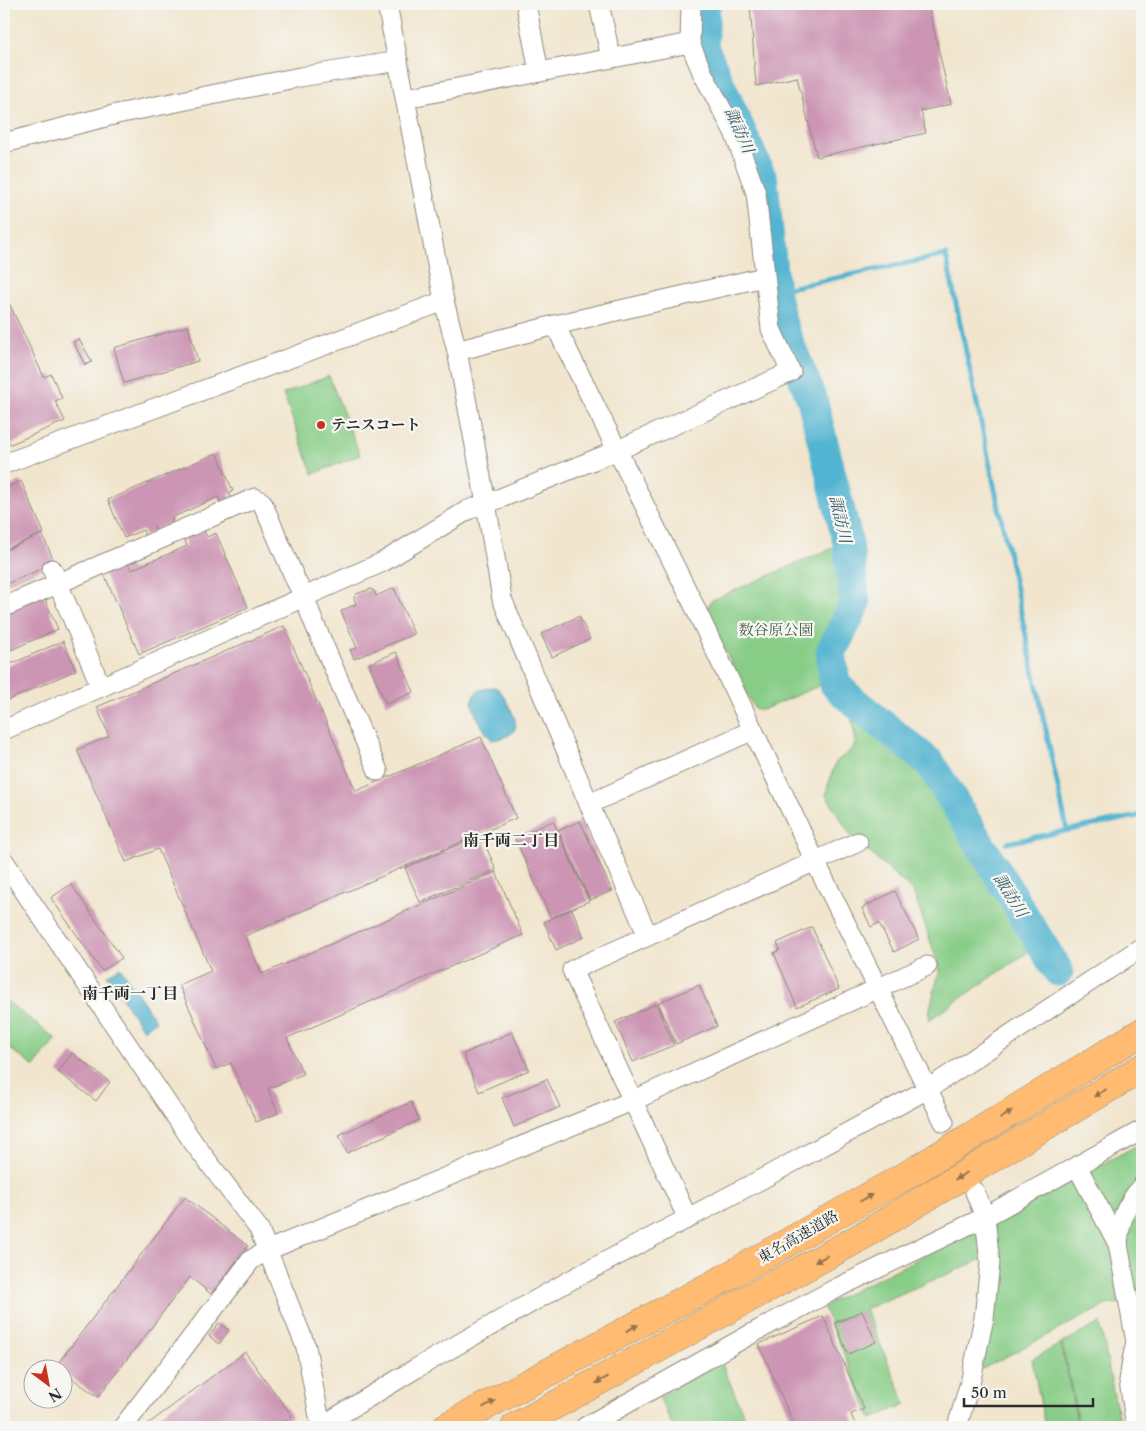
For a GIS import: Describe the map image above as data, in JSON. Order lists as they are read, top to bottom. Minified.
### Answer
{"streets":{"highway":["東名高速道路"]},"districts":["南千両二丁目","南千両一丁目"],"water":["諏訪川"],"parks":["数谷原公園"],"places":["テニスコート"],"scale_bar":"50 m","north":"bottom right"}
